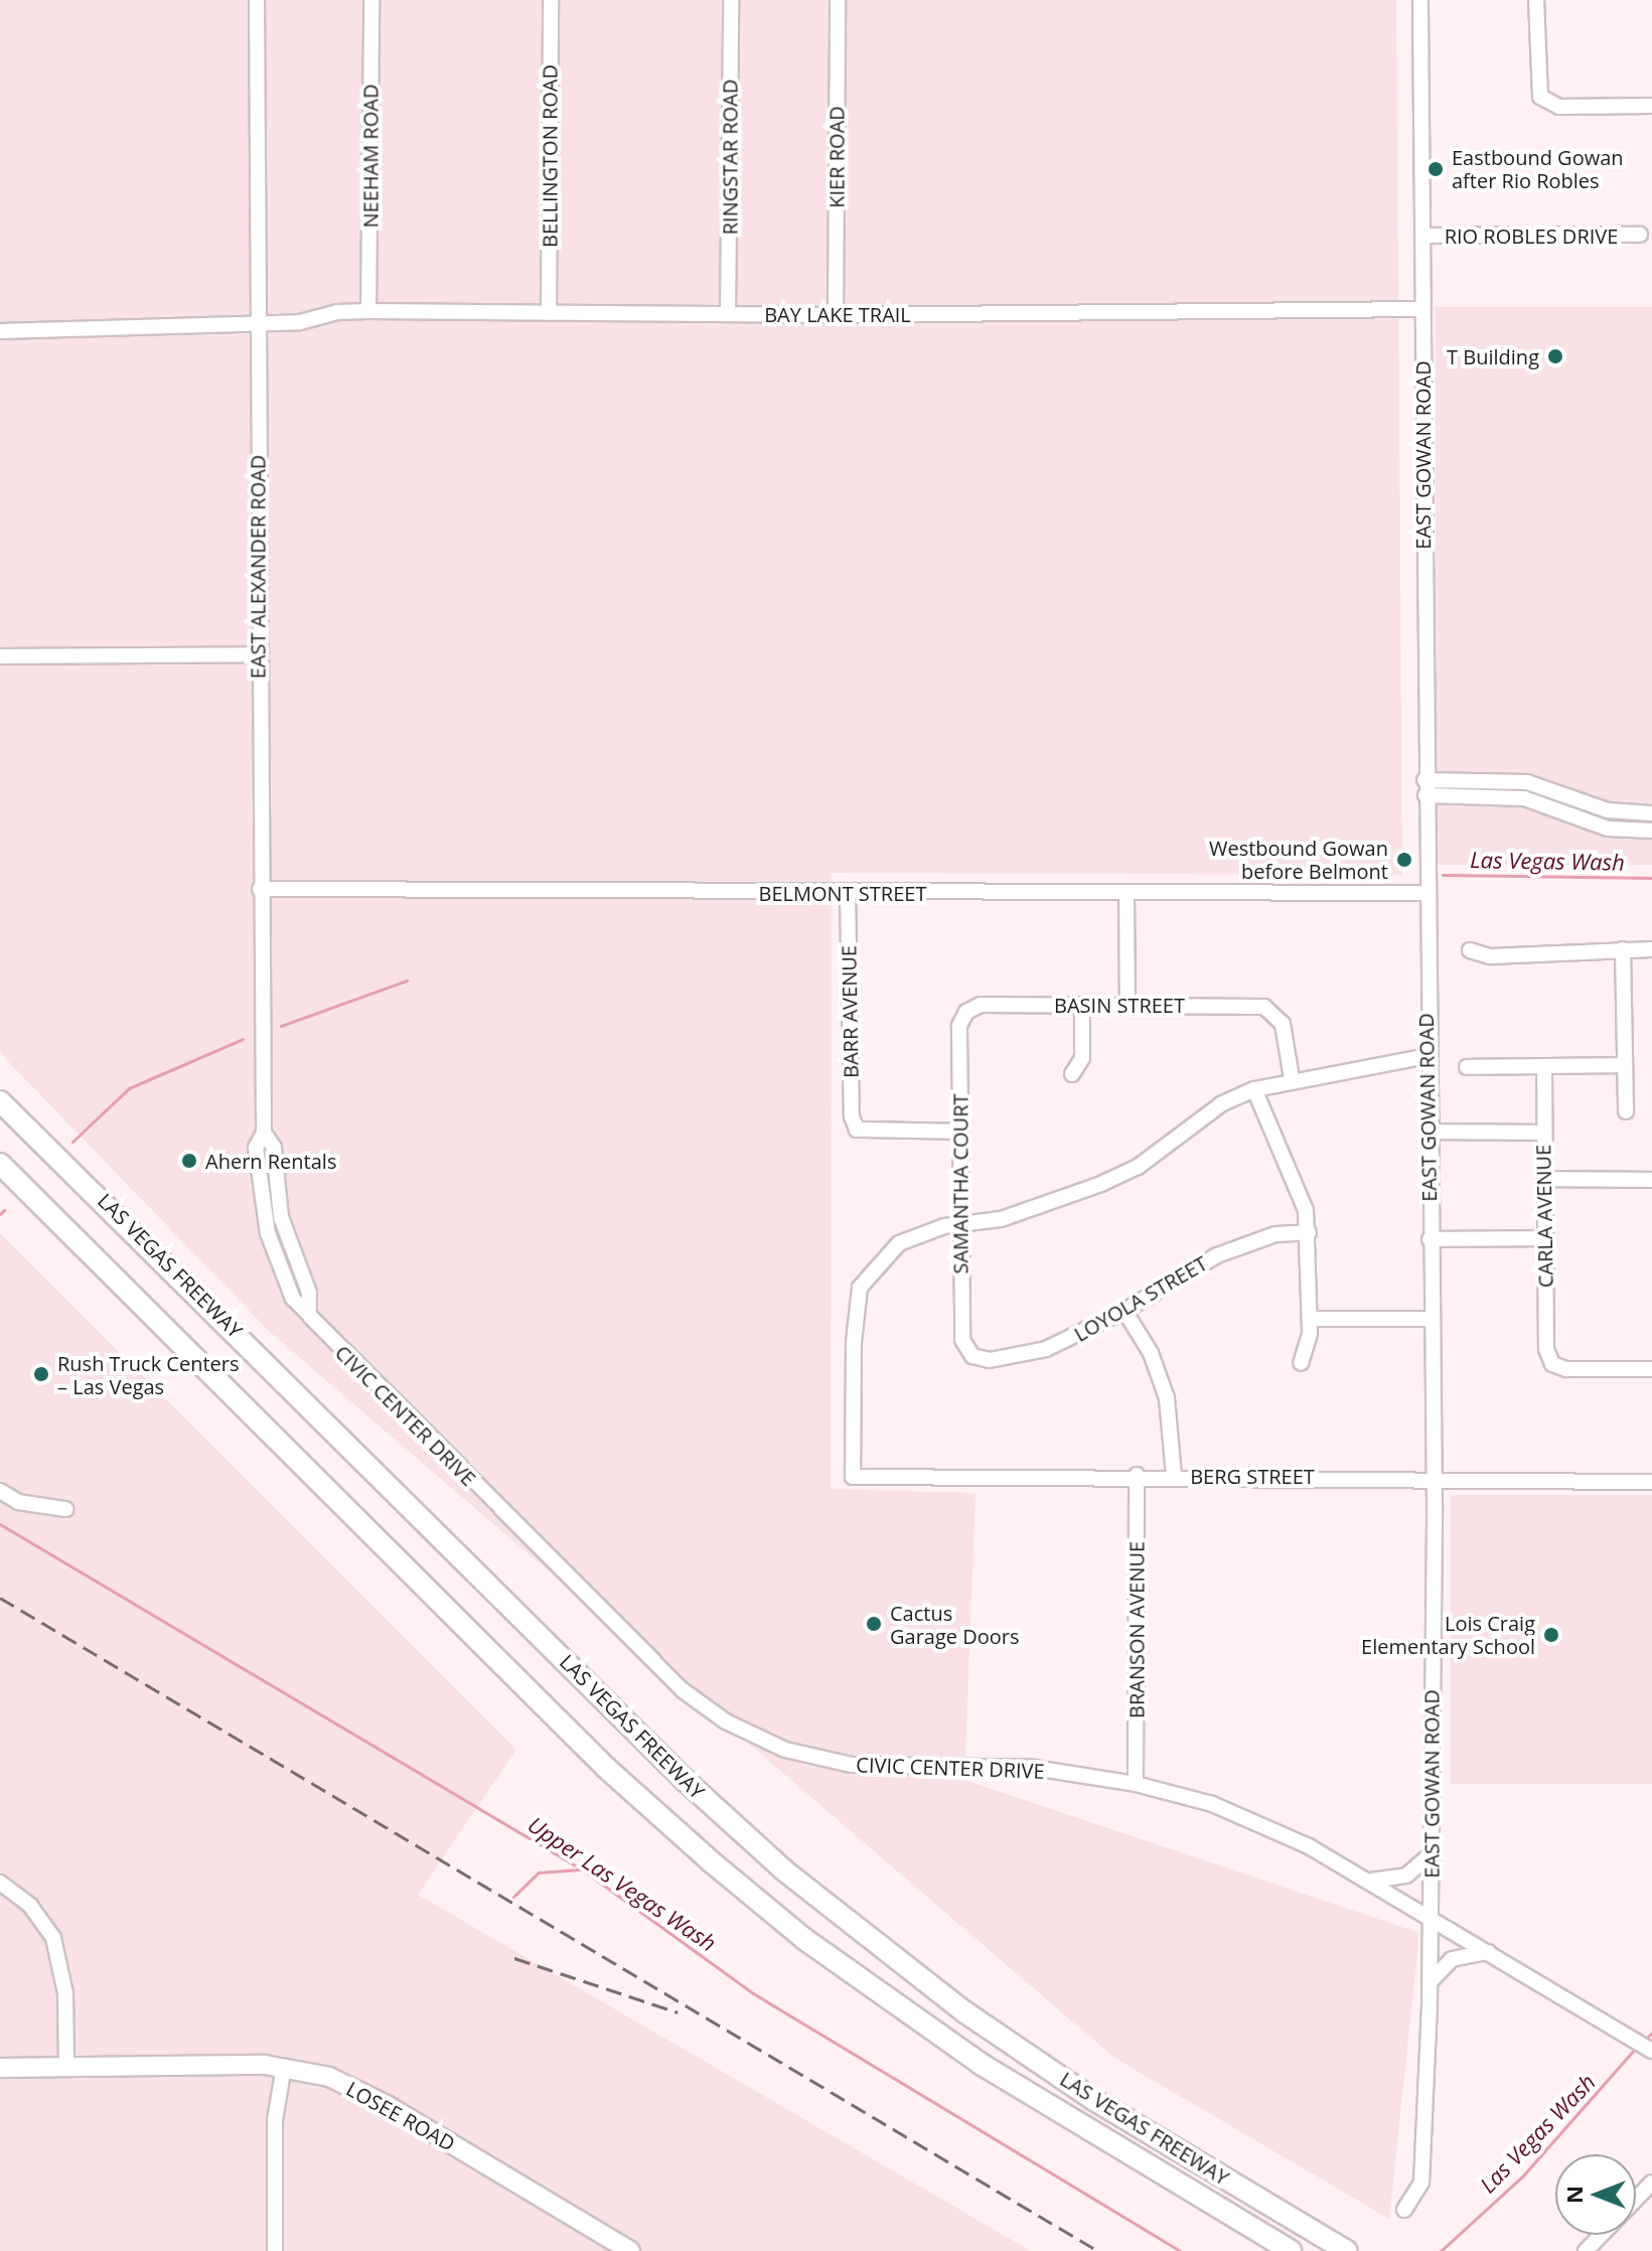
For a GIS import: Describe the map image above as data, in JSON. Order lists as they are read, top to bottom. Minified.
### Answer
{"streets":{"highway":["LAS VEGAS FREEWAY"],"main road":["LOSEE ROAD"],"street":["NEEHAM ROAD","BELLINGTON ROAD","RINGSTAR ROAD","KIER ROAD","RIO ROBLES DRIVE","BAY LAKE TRAIL","EAST GOWAN ROAD","EAST ALEXANDER ROAD","BELMONT STREET","BASIN STREET","BARR AVENUE","SAMANTHA COURT","CARLA AVENUE","LOYOLA STREET","CIVIC CENTER DRIVE","BERG STREET","BRANSON AVENUE"]},"crossings":[["NEEHAM ROAD","BAY LAKE TRAIL"],["BELLINGTON ROAD","BAY LAKE TRAIL"],["RINGSTAR ROAD","BAY LAKE TRAIL"],["KIER ROAD","BAY LAKE TRAIL"],["RIO ROBLES DRIVE","EAST GOWAN ROAD"],["BAY LAKE TRAIL","EAST GOWAN ROAD"],["BAY LAKE TRAIL","EAST ALEXANDER ROAD"],["EAST GOWAN ROAD","BELMONT STREET"],["EAST GOWAN ROAD","CIVIC CENTER DRIVE"],["EAST GOWAN ROAD","BERG STREET"],["EAST ALEXANDER ROAD","BELMONT STREET"],["EAST ALEXANDER ROAD","CIVIC CENTER DRIVE"],["BELMONT STREET","BARR AVENUE"],["BASIN STREET","SAMANTHA COURT"],["BARR AVENUE","SAMANTHA COURT"],["SAMANTHA COURT","LOYOLA STREET"],["SAMANTHA COURT","BERG STREET"],["CIVIC CENTER DRIVE","BRANSON AVENUE"],["BERG STREET","BRANSON AVENUE"]],"water":["Las Vegas Wash","Upper Las Vegas Wash"],"places":["Eastbound Gowan after Rio Robles","T Building","Westbound Gowan before Belmont","Ahern Rentals","Rush Truck Centers – Las Vegas","Cactus Garage Doors","Lois Craig Elementary School"],"north":"left"}
